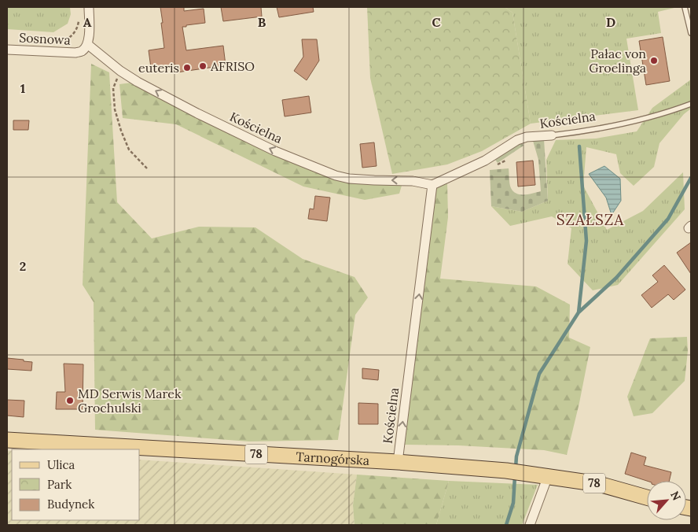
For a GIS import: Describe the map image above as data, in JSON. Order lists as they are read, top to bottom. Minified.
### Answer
{"streets":{"main road":["78","Tarnogórska"],"street":["Sosnowa","Kościelna"]},"crossings":[["Sosnowa","Kościelna"],["Kościelna","Tarnogórska"]],"districts":["SZAŁSZA"],"places":["Pałac von Groelinga","AFRISO","euteris","MD Serwis Marek Grochulski"],"legend":["Ulica","Park","Budynek"],"north":"top right","grid":{"columns":["A","B","C","D"],"rows":["1","2"]}}
